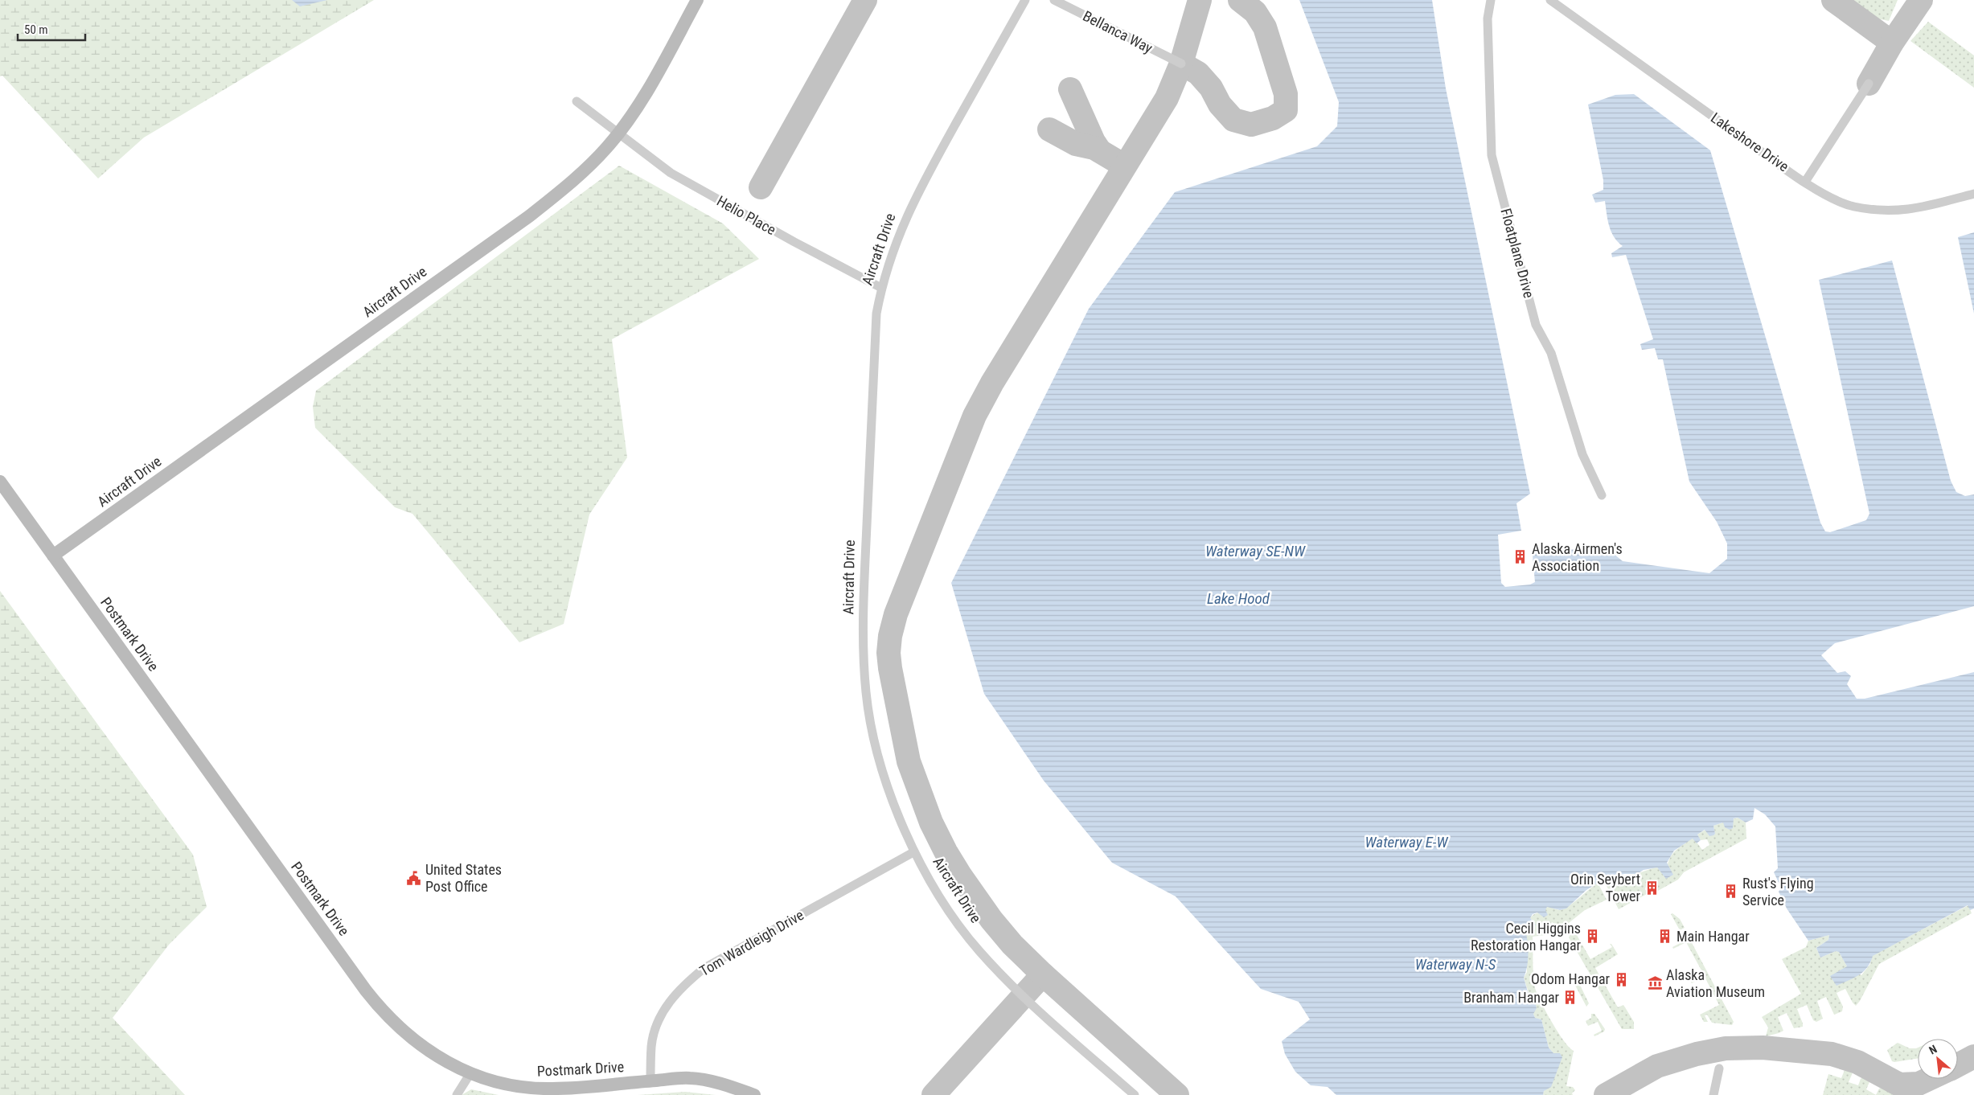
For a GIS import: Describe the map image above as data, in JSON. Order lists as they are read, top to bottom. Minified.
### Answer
{"streets":{"street":["Bellanca Way","Lakeshore Drive","Helio Place","Aircraft Drive","Floatplane Drive","Postmark Drive","Tom Wardleigh Drive"]},"crossings":[["Helio Place","Aircraft Drive"],["Aircraft Drive","Postmark Drive"],["Aircraft Drive","Tom Wardleigh Drive"],["Postmark Drive","Tom Wardleigh Drive"]],"water":["Waterway SE-NW","Lake Hood","Waterway E-W","Waterway N-S"],"places":{"building":["Alaska Airmen's Association","Orin Seybert Tower","Rust's Flying Service","Cecil Higgins Restoration Hangar","Main Hangar","Odom Hangar","Branham Hangar"],"public building":["United States Post Office"],"museum":["Alaska Aviation Museum"]},"scale_bar":"50 m","north":"top left"}
